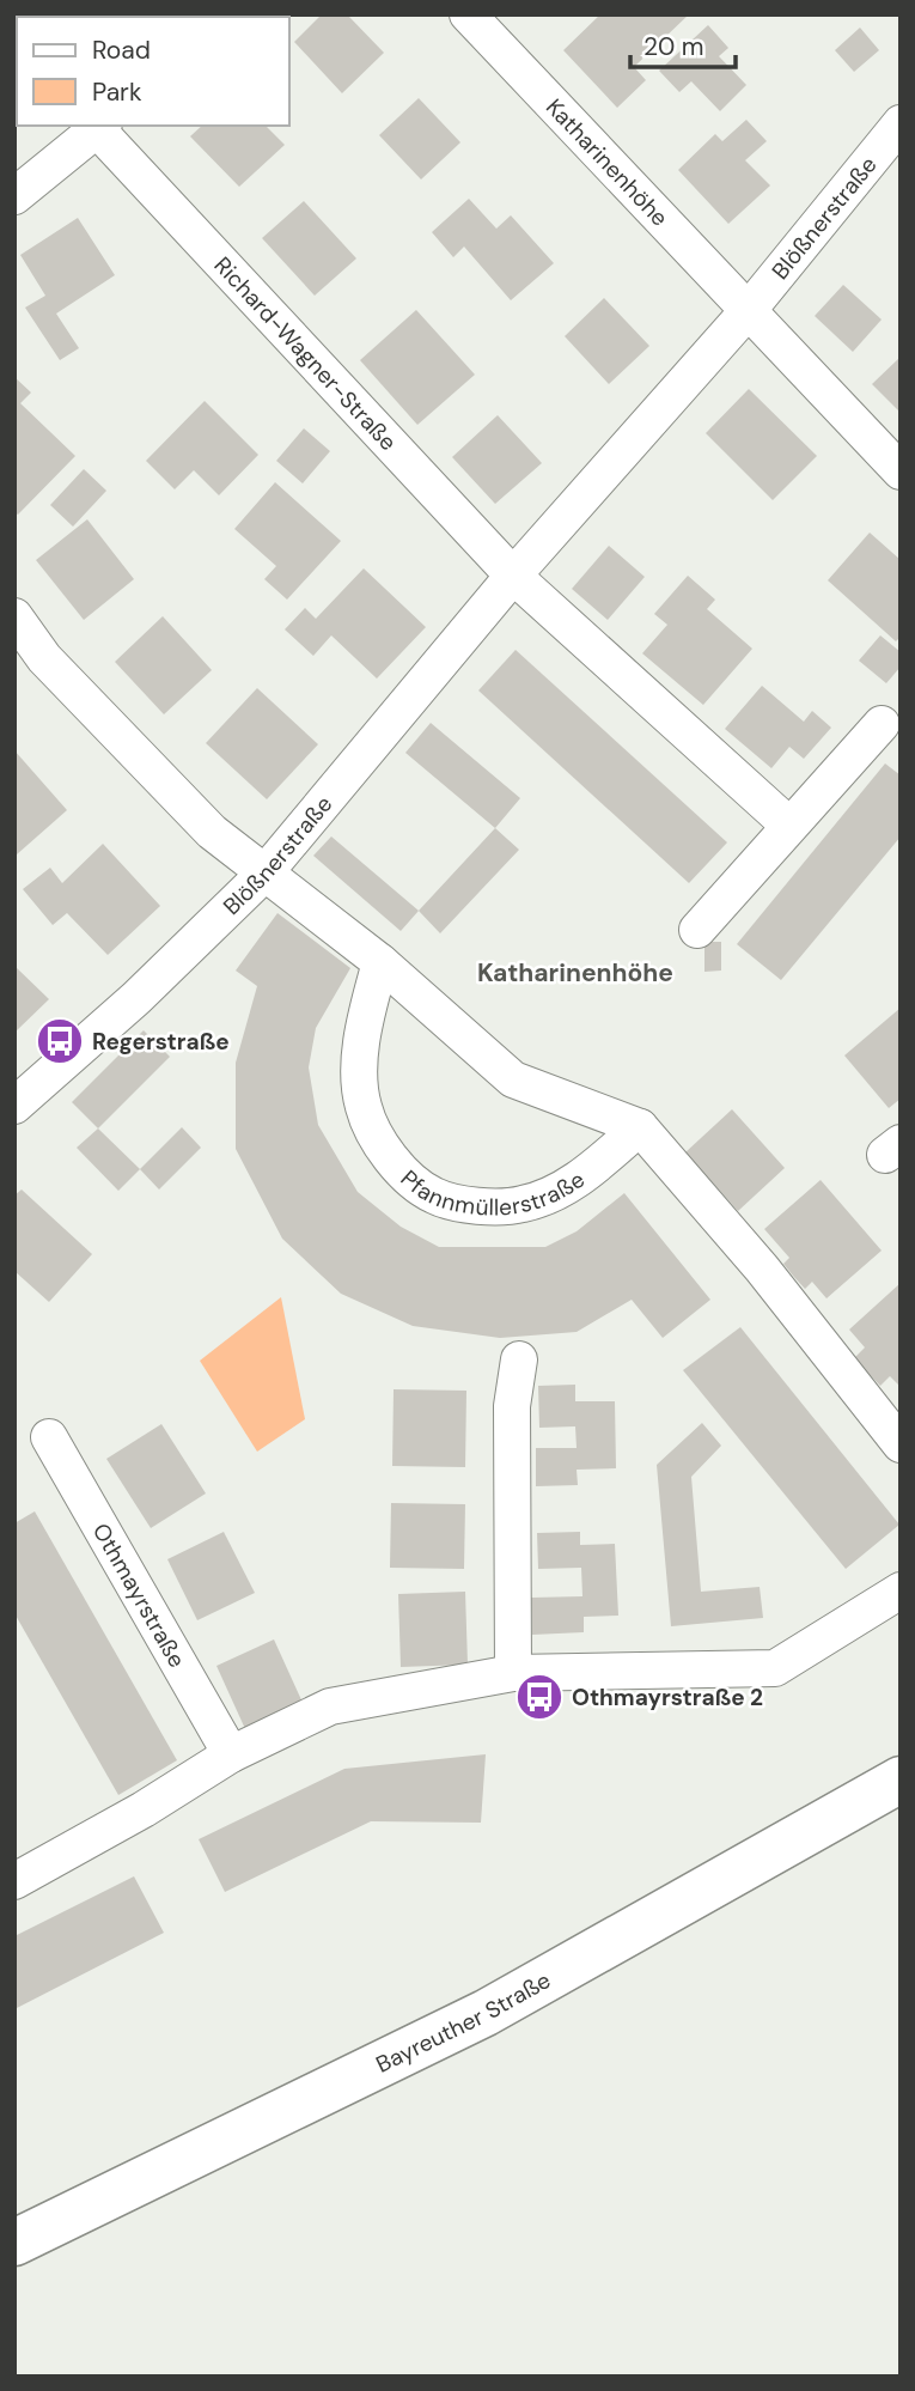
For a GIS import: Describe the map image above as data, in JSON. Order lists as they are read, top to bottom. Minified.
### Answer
{"streets":{"main road":["Bayreuther Straße"],"street":["Katharinenhöhe","Blößnerstraße","Richard-Wagner-Straße","Pfannmüllerstraße","Othmayrstraße"]},"crossings":[["Katharinenhöhe","Blößnerstraße"],["Blößnerstraße","Richard-Wagner-Straße"]],"districts":["Katharinenhöhe"],"places":{"bus stop":["Regerstraße","Othmayrstraße 2"]},"legend":["Road","Park"],"scale_bar":"20 m"}
